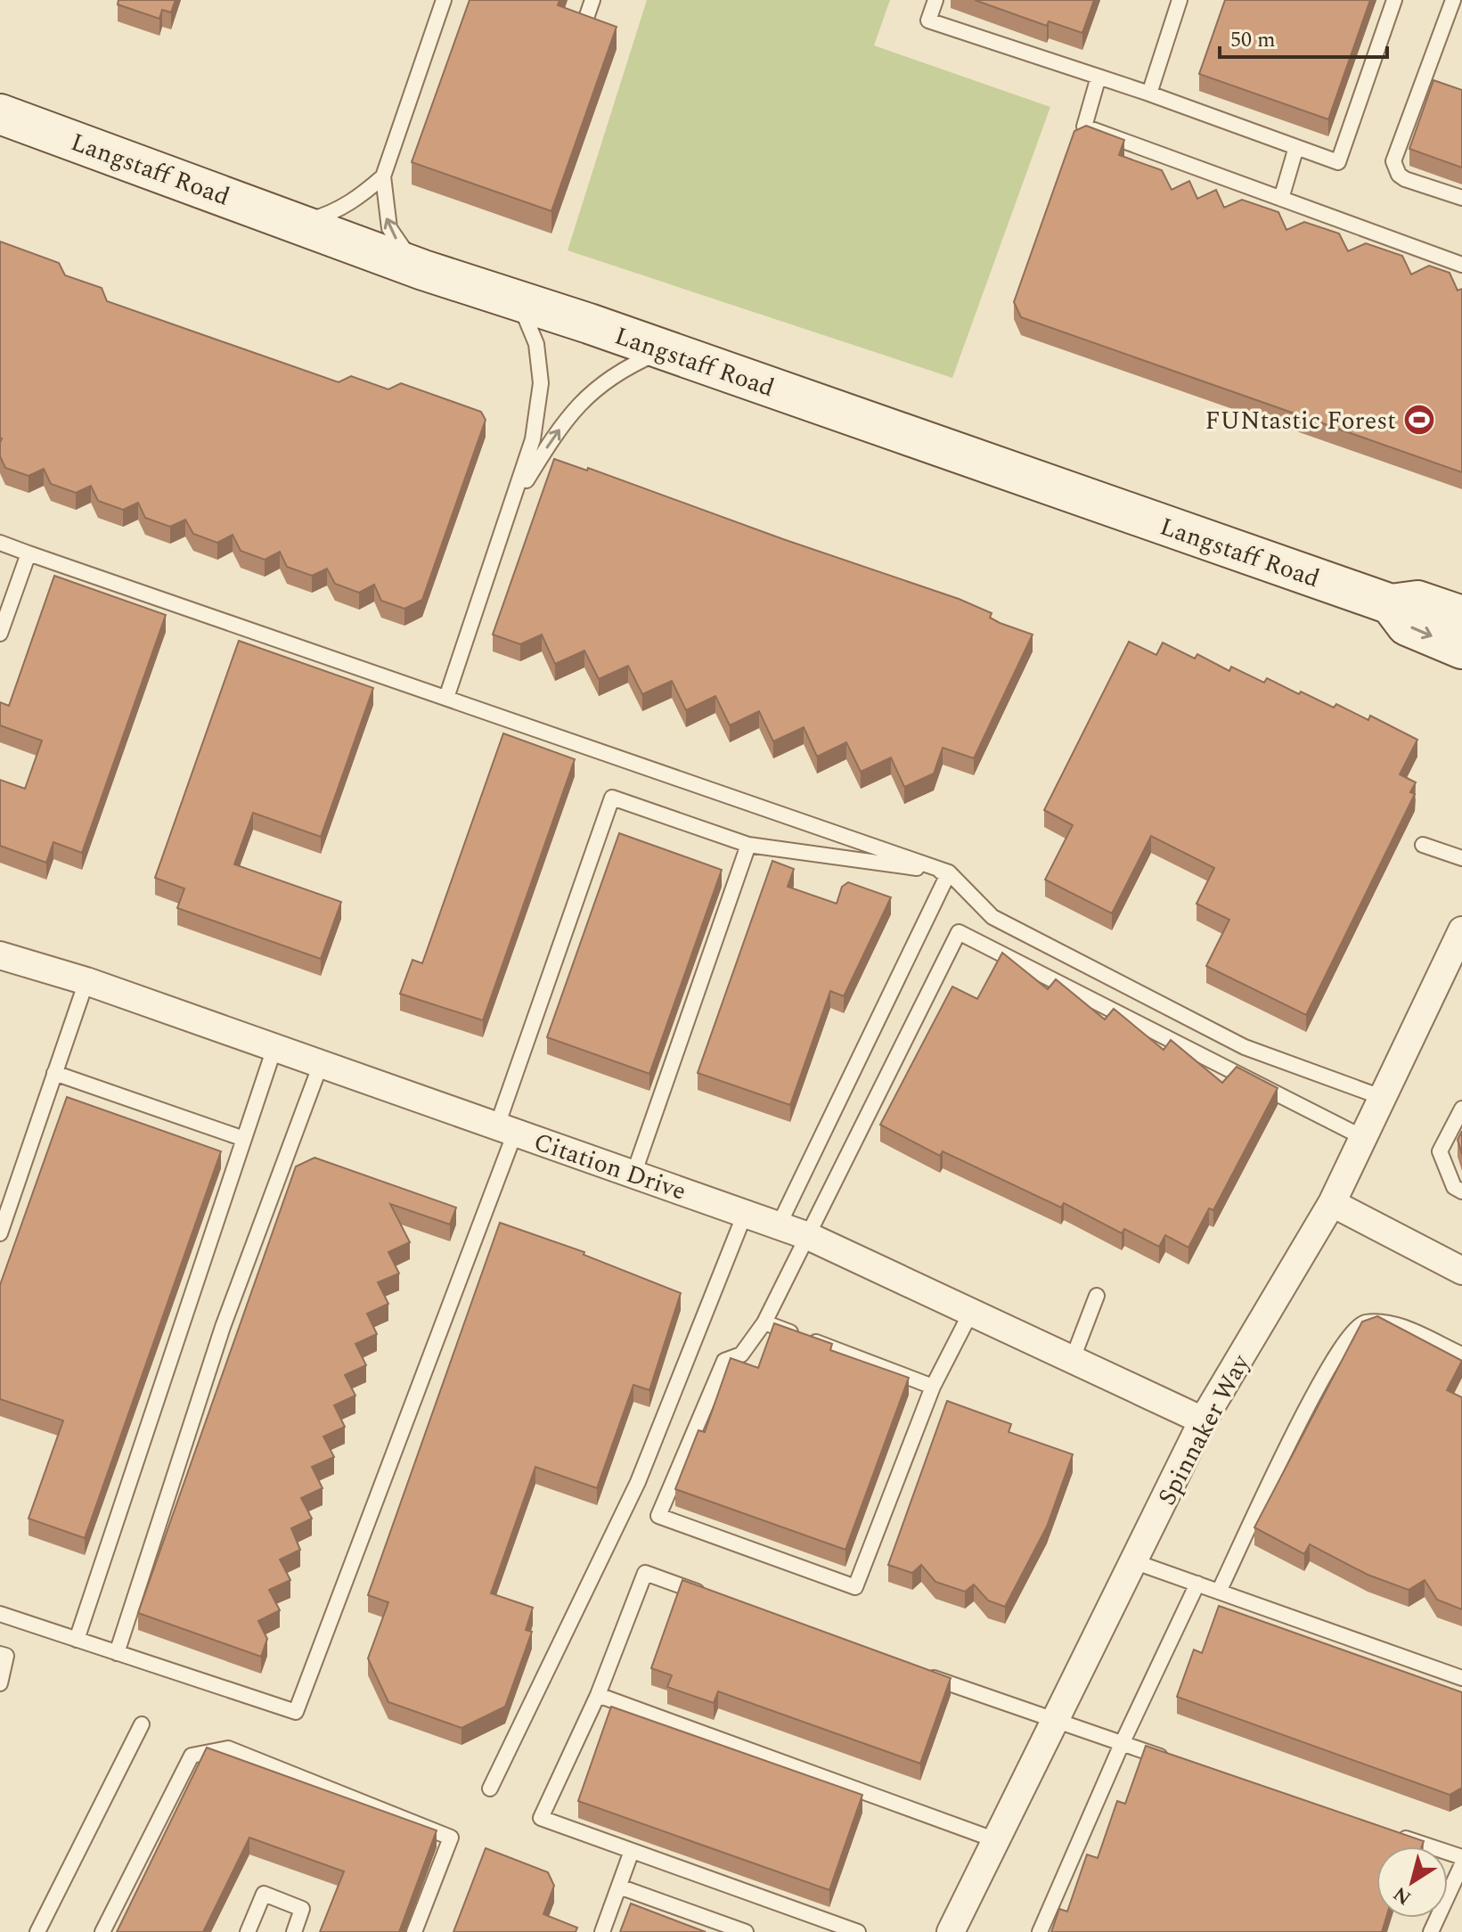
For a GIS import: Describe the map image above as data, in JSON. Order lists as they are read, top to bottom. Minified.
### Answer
{"streets":{"main road":["Langstaff Road"],"street":["Citation Drive","Spinnaker Way"]},"crossings":[["Citation Drive","Spinnaker Way"]],"places":{"sports":["FUNtastic Forest"]},"scale_bar":"50 m","north":"bottom left"}
